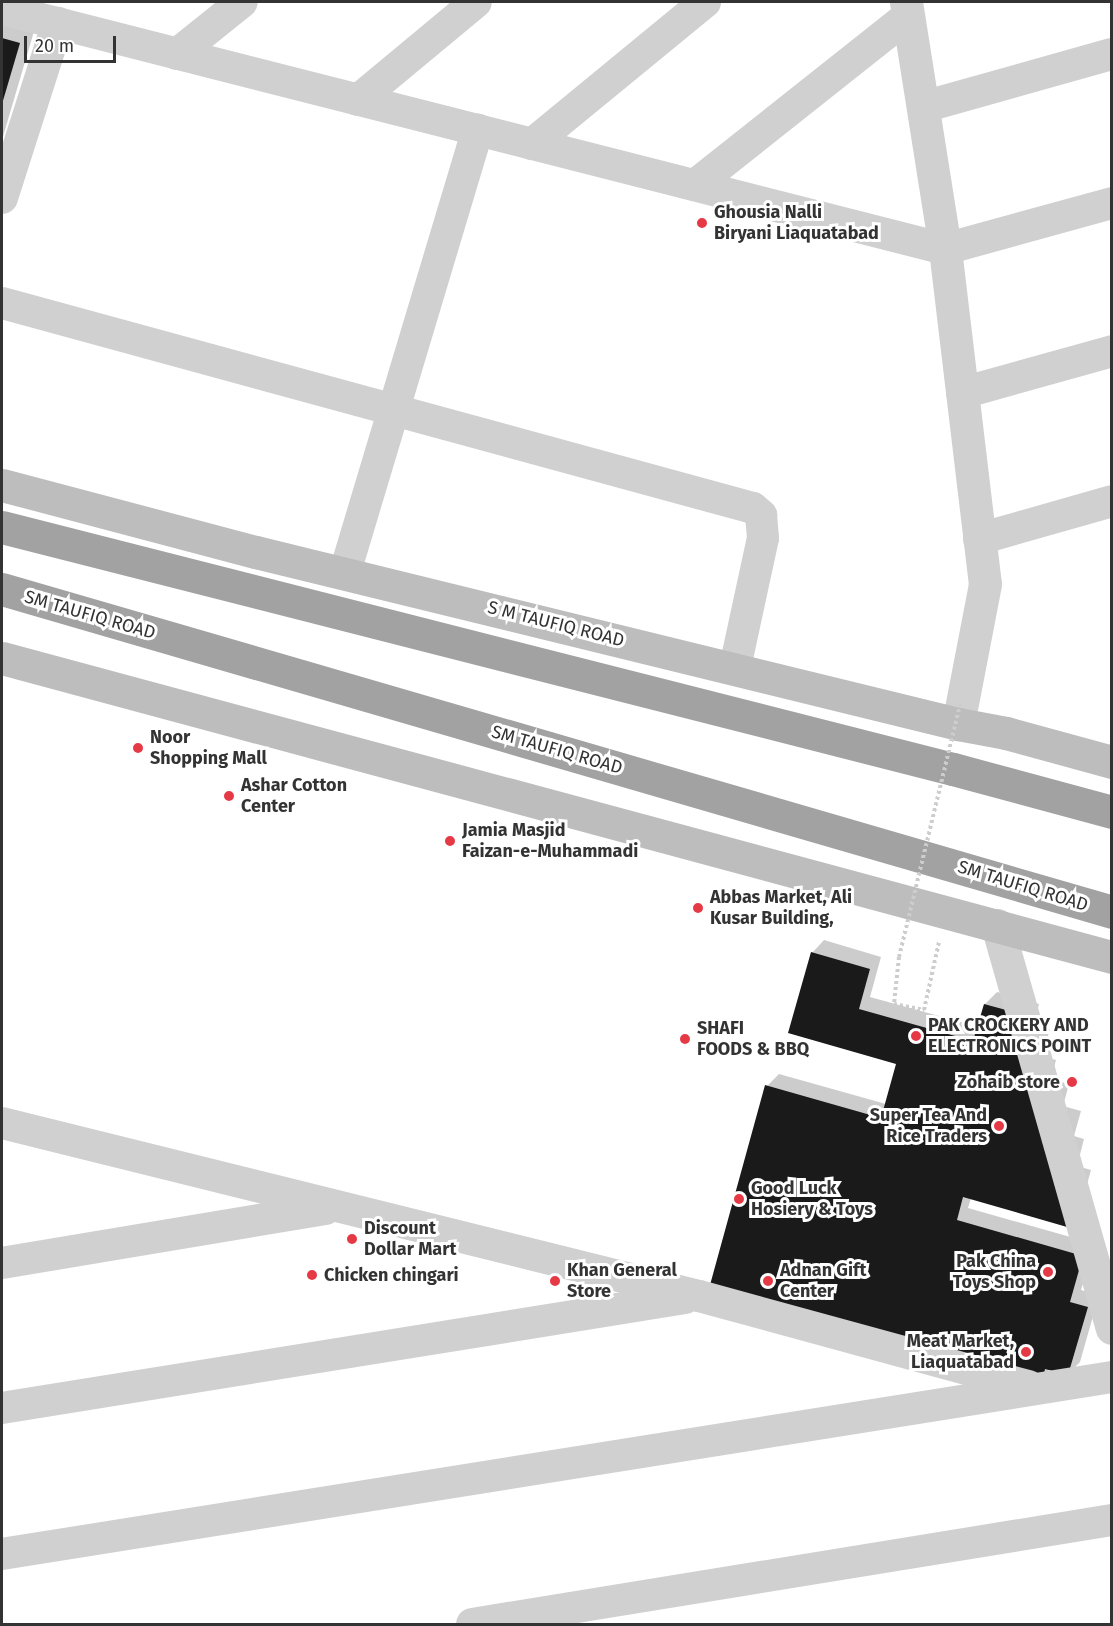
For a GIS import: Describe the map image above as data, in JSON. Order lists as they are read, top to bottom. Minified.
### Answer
{"streets":{"highway":["SM TAUFIQ ROAD"],"main road":["S M TAUFIQ ROAD"]},"places":["Ghousia Nalli Biryani Liaquatabad","Noor Shopping Mall","Ashar Cotton Center","Jamia Masjid Faizan-e-Muhammadi","Abbas Market, Ali Kusar Building,","PAK CROCKERY AND ELECTRONICS POINT","SHAFI FOODS & BBQ","Zohaib store","Super Tea And Rice Traders","Good Luck Hosiery & Toys","Discount Dollar Mart","Pak China Toys Shop","Chicken chingari","Khan General Store","Adnan Gift Center","Meat Market, Liaquatabad"],"scale_bar":"20 m"}
